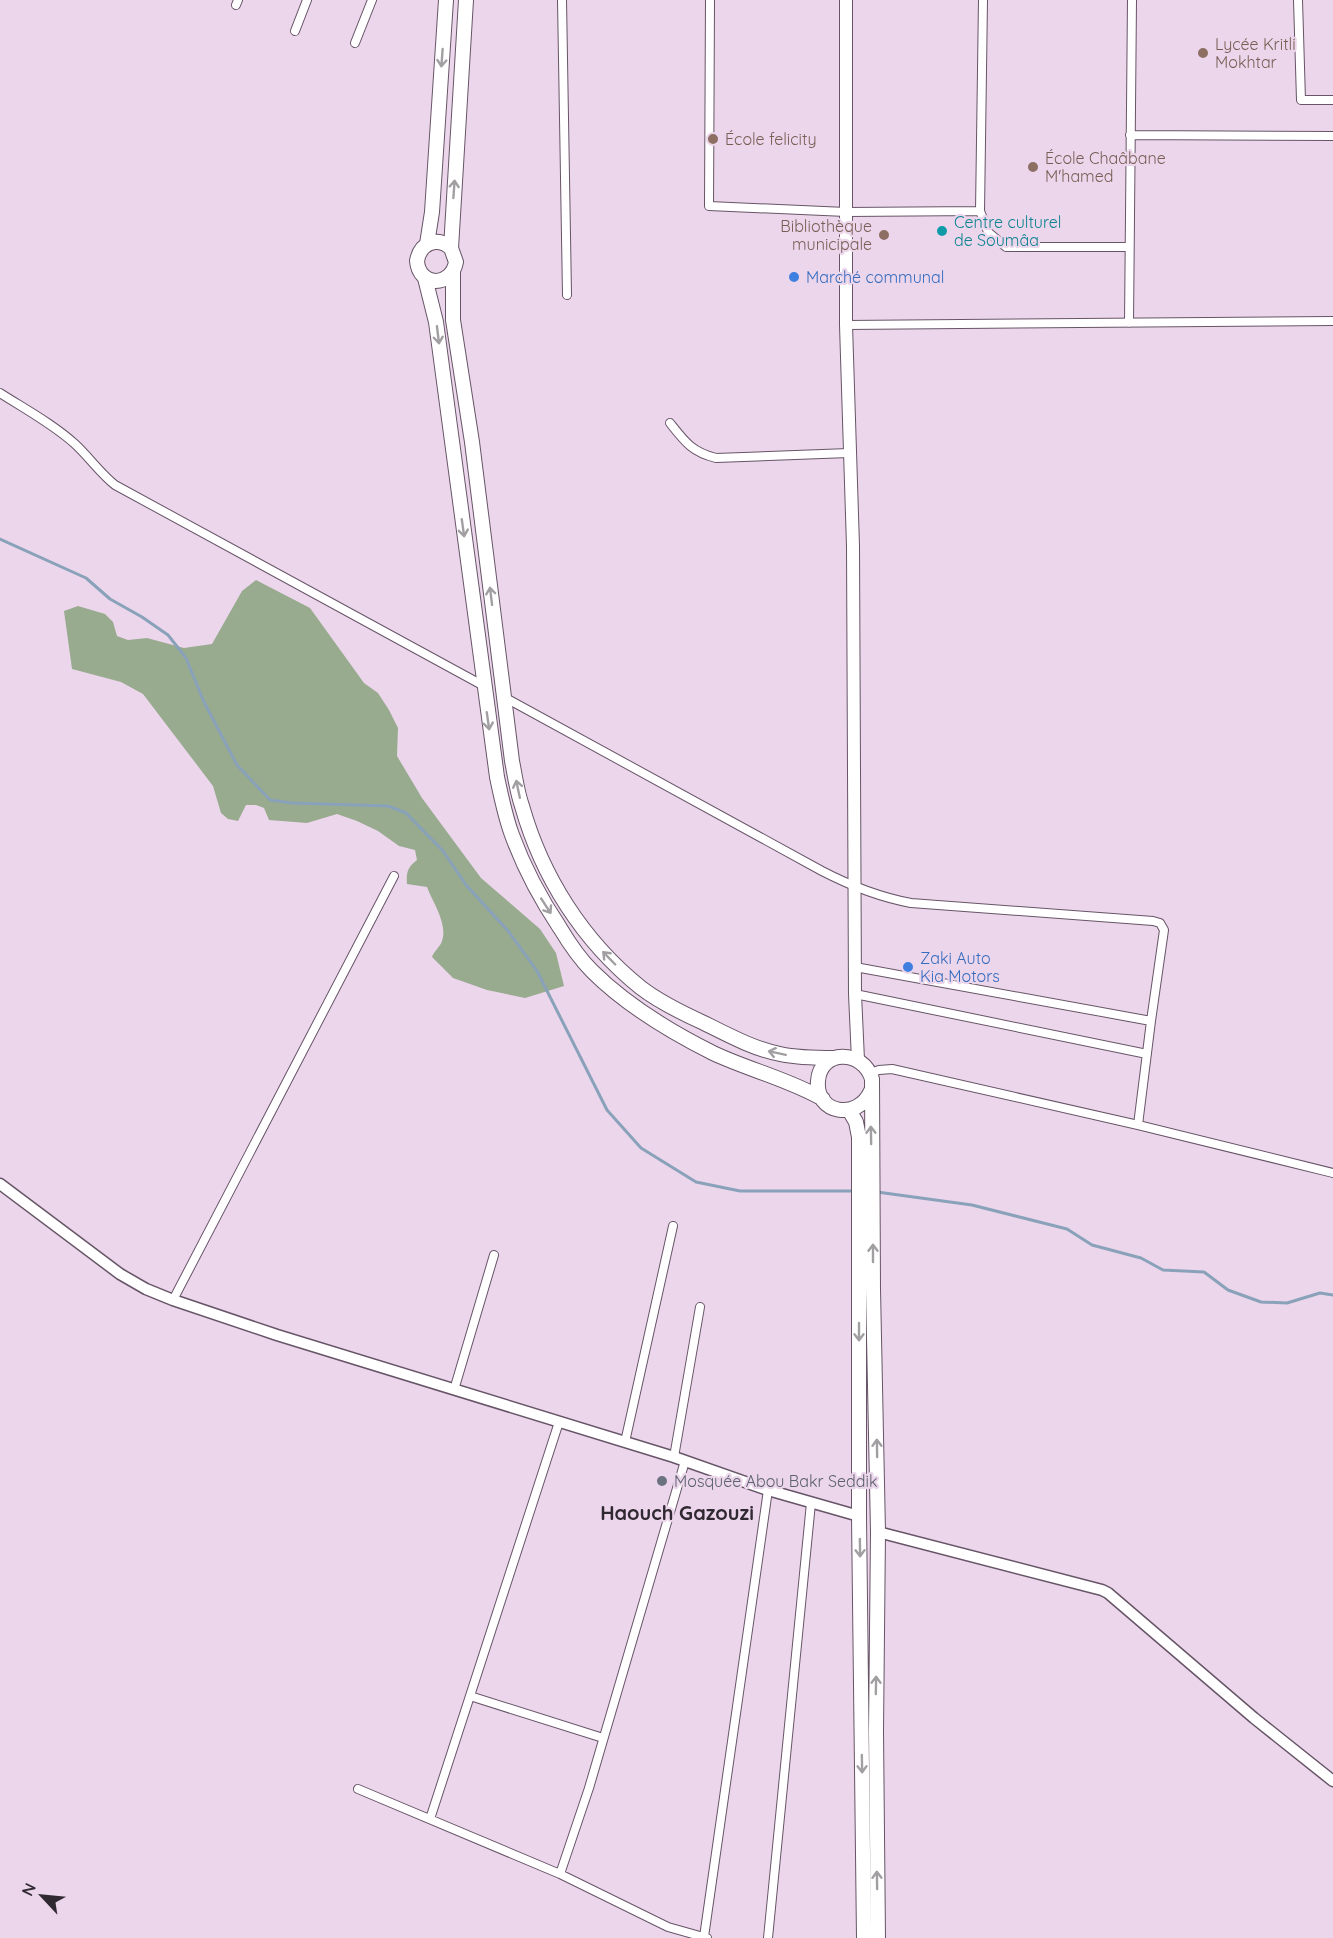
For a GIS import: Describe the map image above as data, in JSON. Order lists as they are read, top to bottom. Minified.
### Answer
{"districts":["Haouch Gazouzi"],"places":["Lycée Kritli Mokhtar","École felicity","École Chaâbane M'hamed","Centre culturel de Soumâa","Bibliothèque municipale","Marché communal","Zaki Auto Kia Motors","Mosquée Abou Bakr Seddik"],"north":"top left"}
